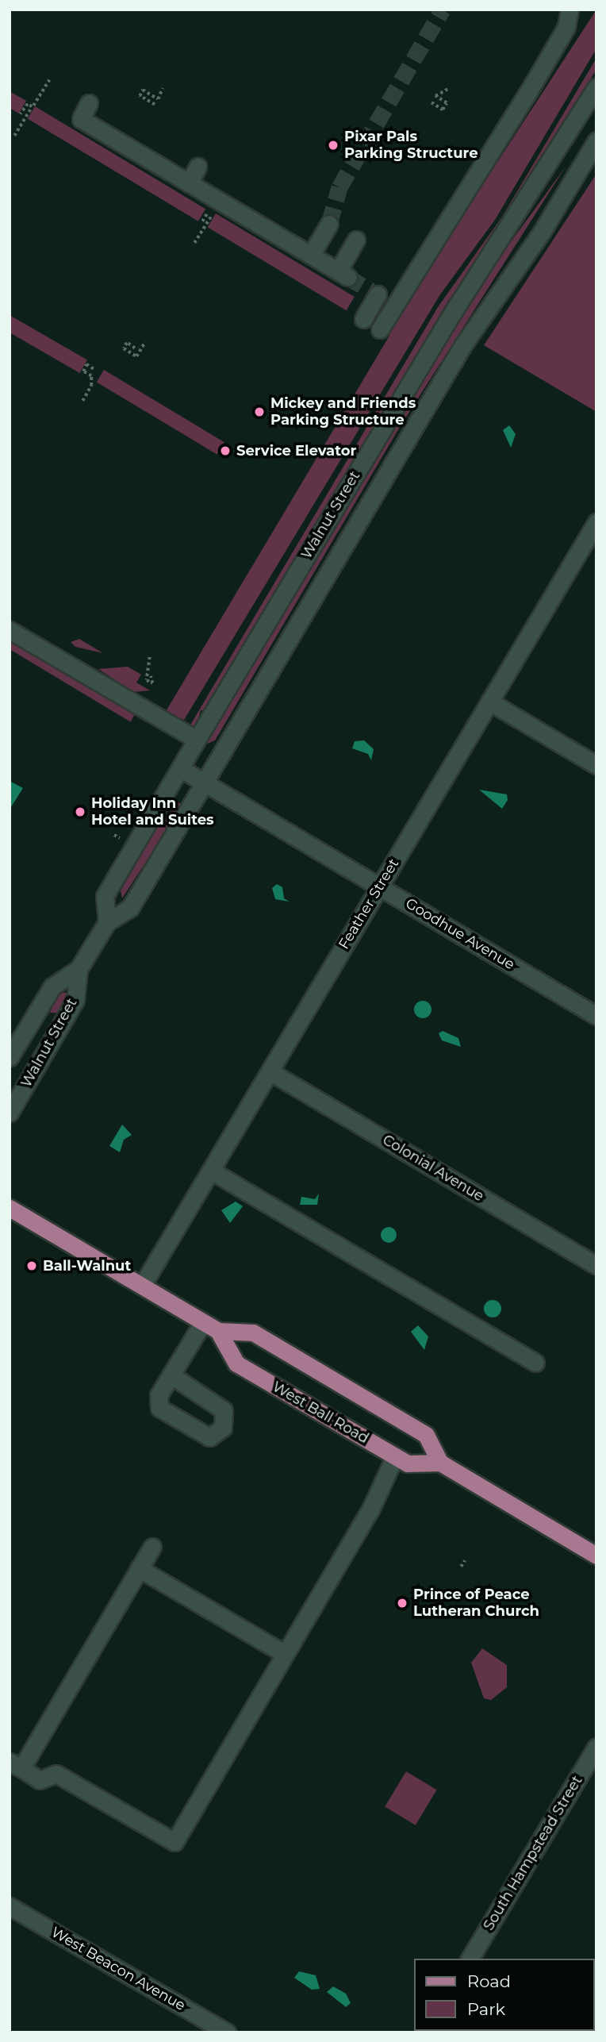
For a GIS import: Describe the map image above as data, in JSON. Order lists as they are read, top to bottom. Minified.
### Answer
{"streets":{"main road":["West Ball Road"],"street":["Walnut Street","Feather Street","Goodhue Avenue","Colonial Avenue","South Hampstead Street","West Beacon Avenue"]},"crossings":[["Walnut Street","Goodhue Avenue"],["Feather Street","Goodhue Avenue"],["Feather Street","Colonial Avenue"]],"places":["Pixar Pals Parking Structure","Mickey and Friends Parking Structure","Service Elevator","Holiday Inn Hotel and Suites","Ball-Walnut","Prince of Peace Lutheran Church"],"legend":["Road","Park"]}
